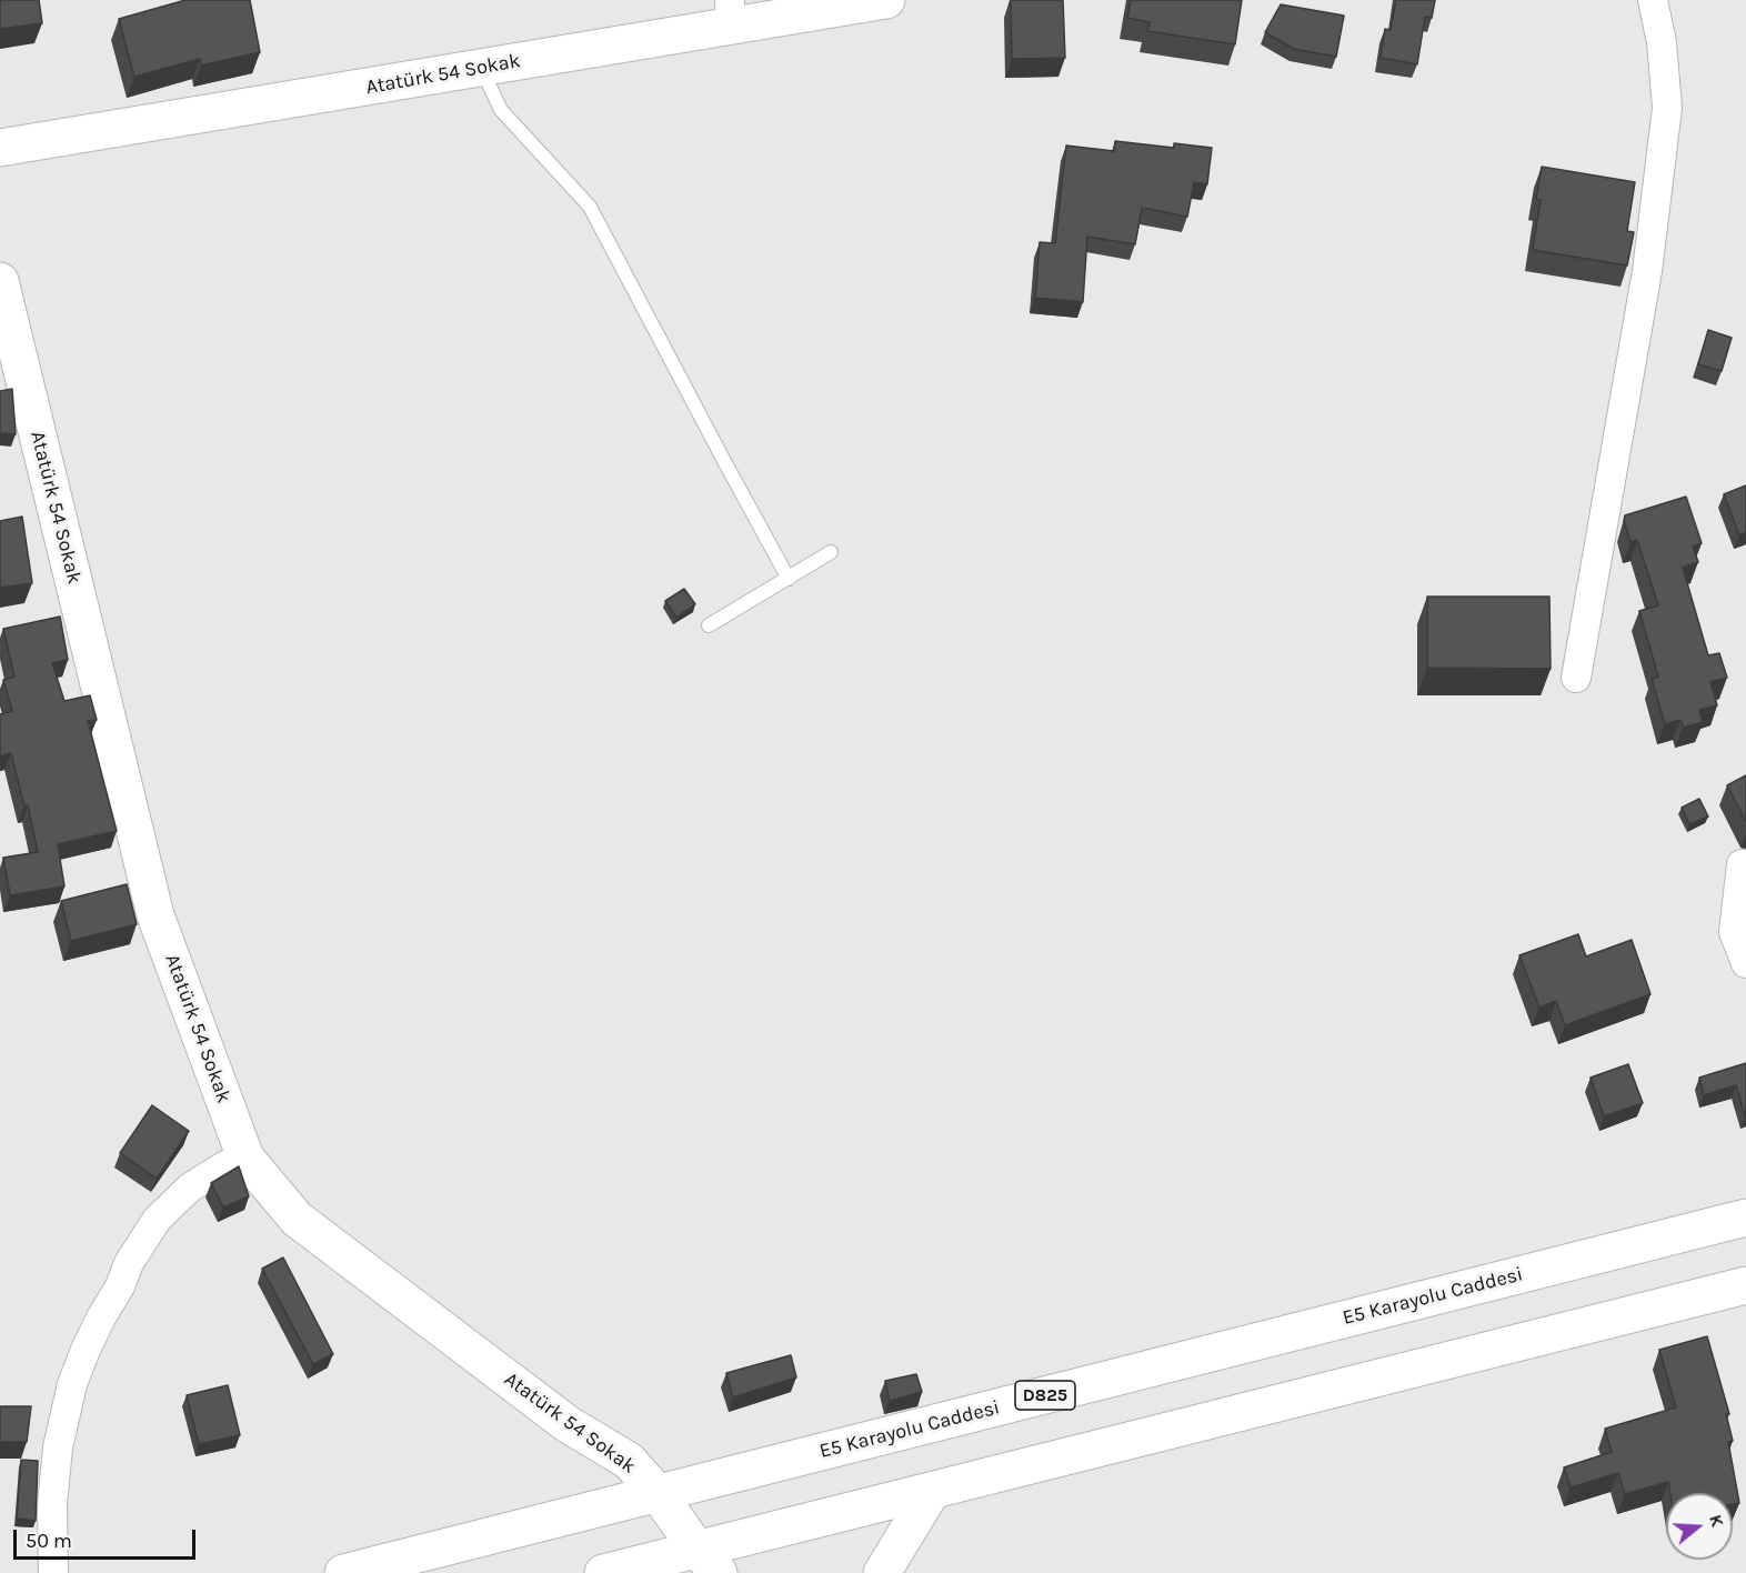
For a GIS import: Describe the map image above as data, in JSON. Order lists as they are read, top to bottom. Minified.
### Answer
{"streets":{"main road":["Atatürk 54 Sokak","E5 Karayolu Caddesi","D825"]},"crossings":[["Atatürk 54 Sokak","E5 Karayolu Caddesi"]],"scale_bar":"50 m","north":"right"}
